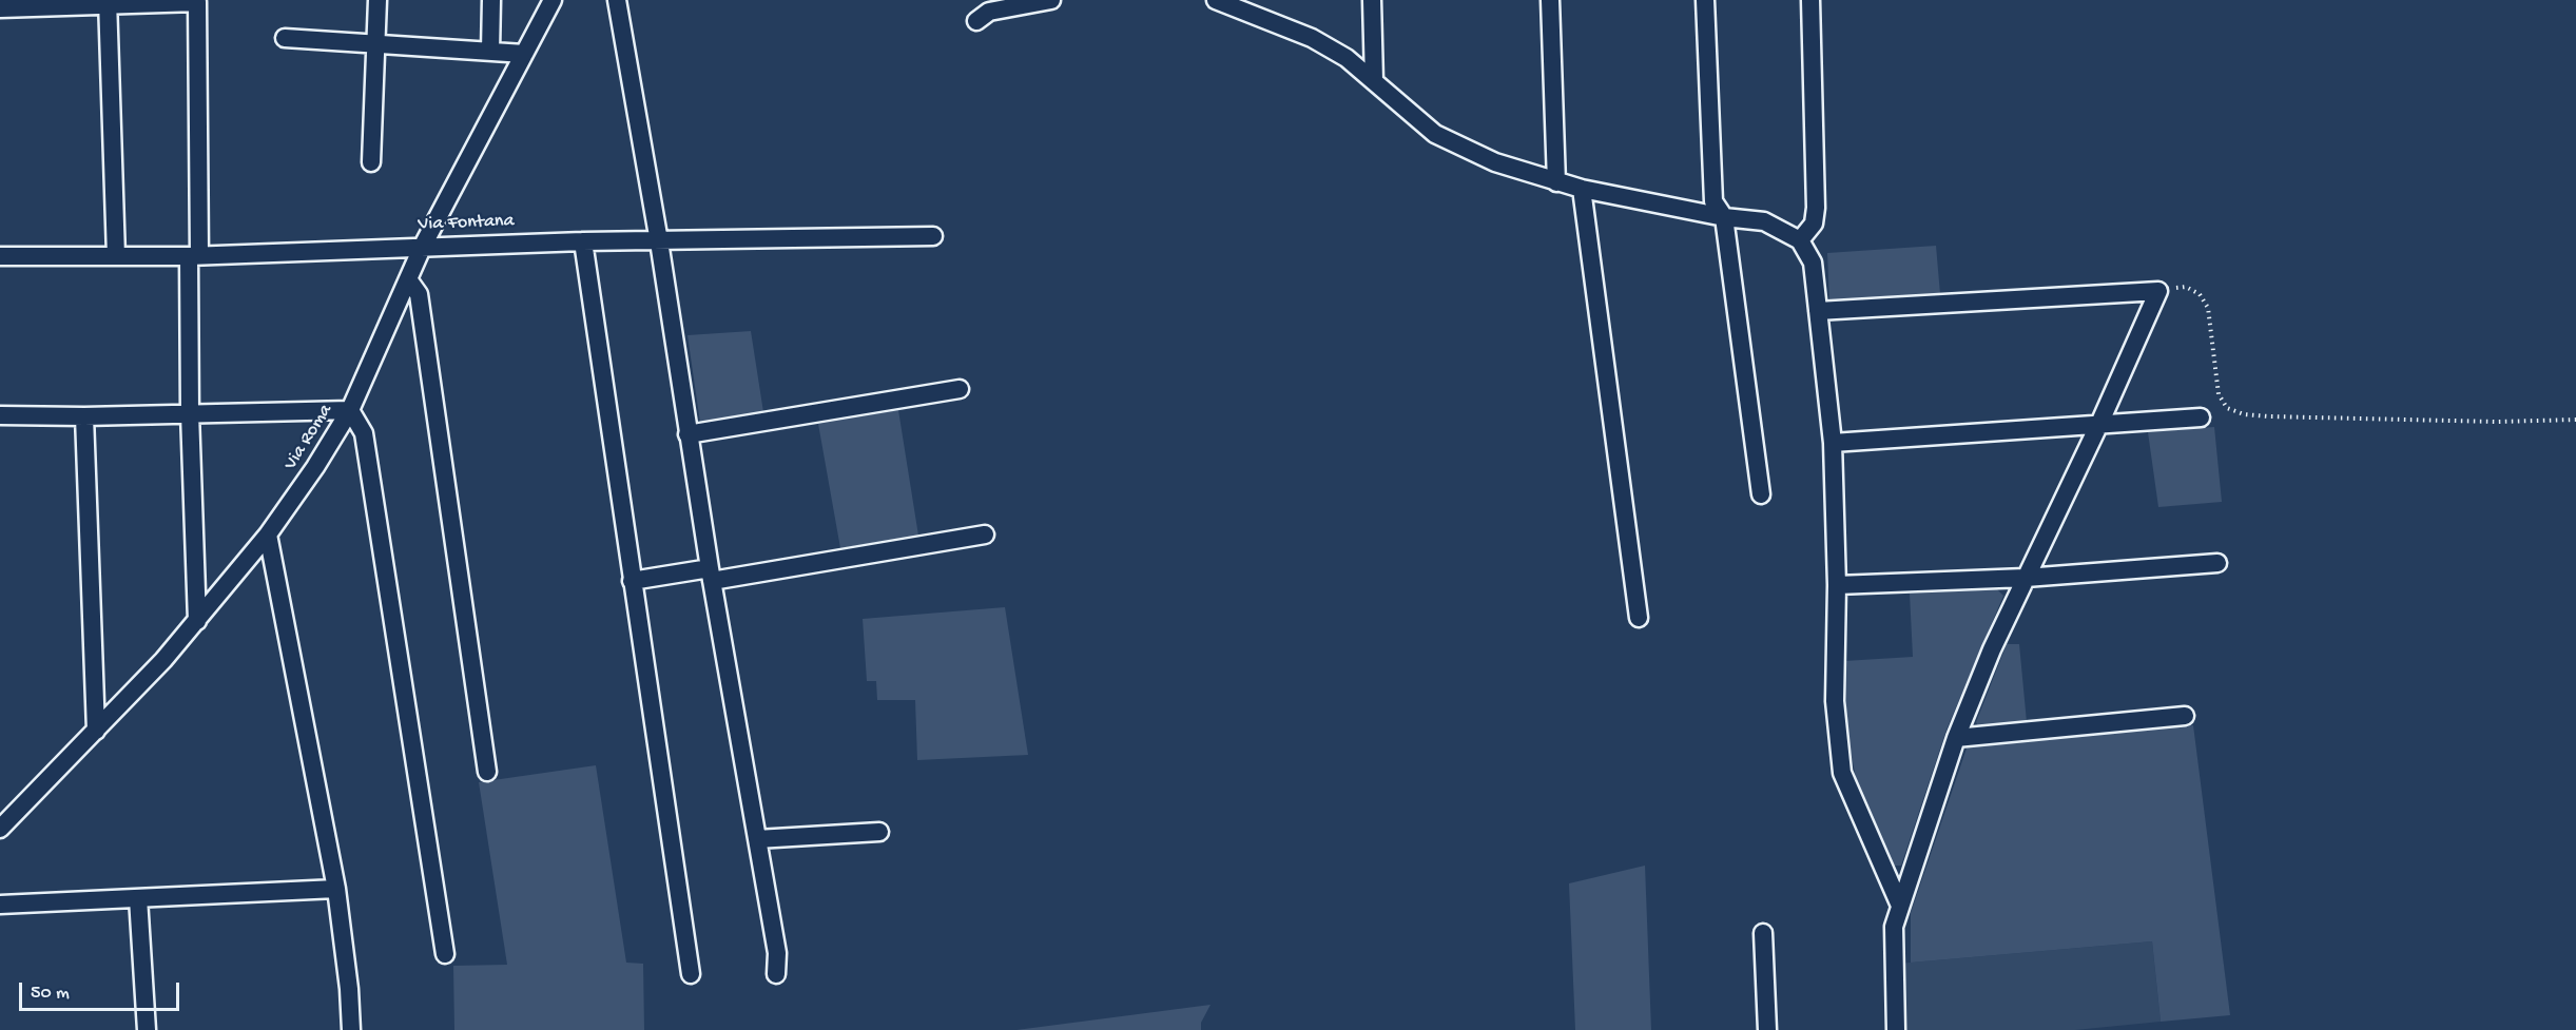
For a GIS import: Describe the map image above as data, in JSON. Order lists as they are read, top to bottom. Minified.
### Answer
{"streets":{"street":["Via Fontana","Via Roma"]},"crossings":[["Via Fontana","Via Roma"]],"scale_bar":"50 m"}
